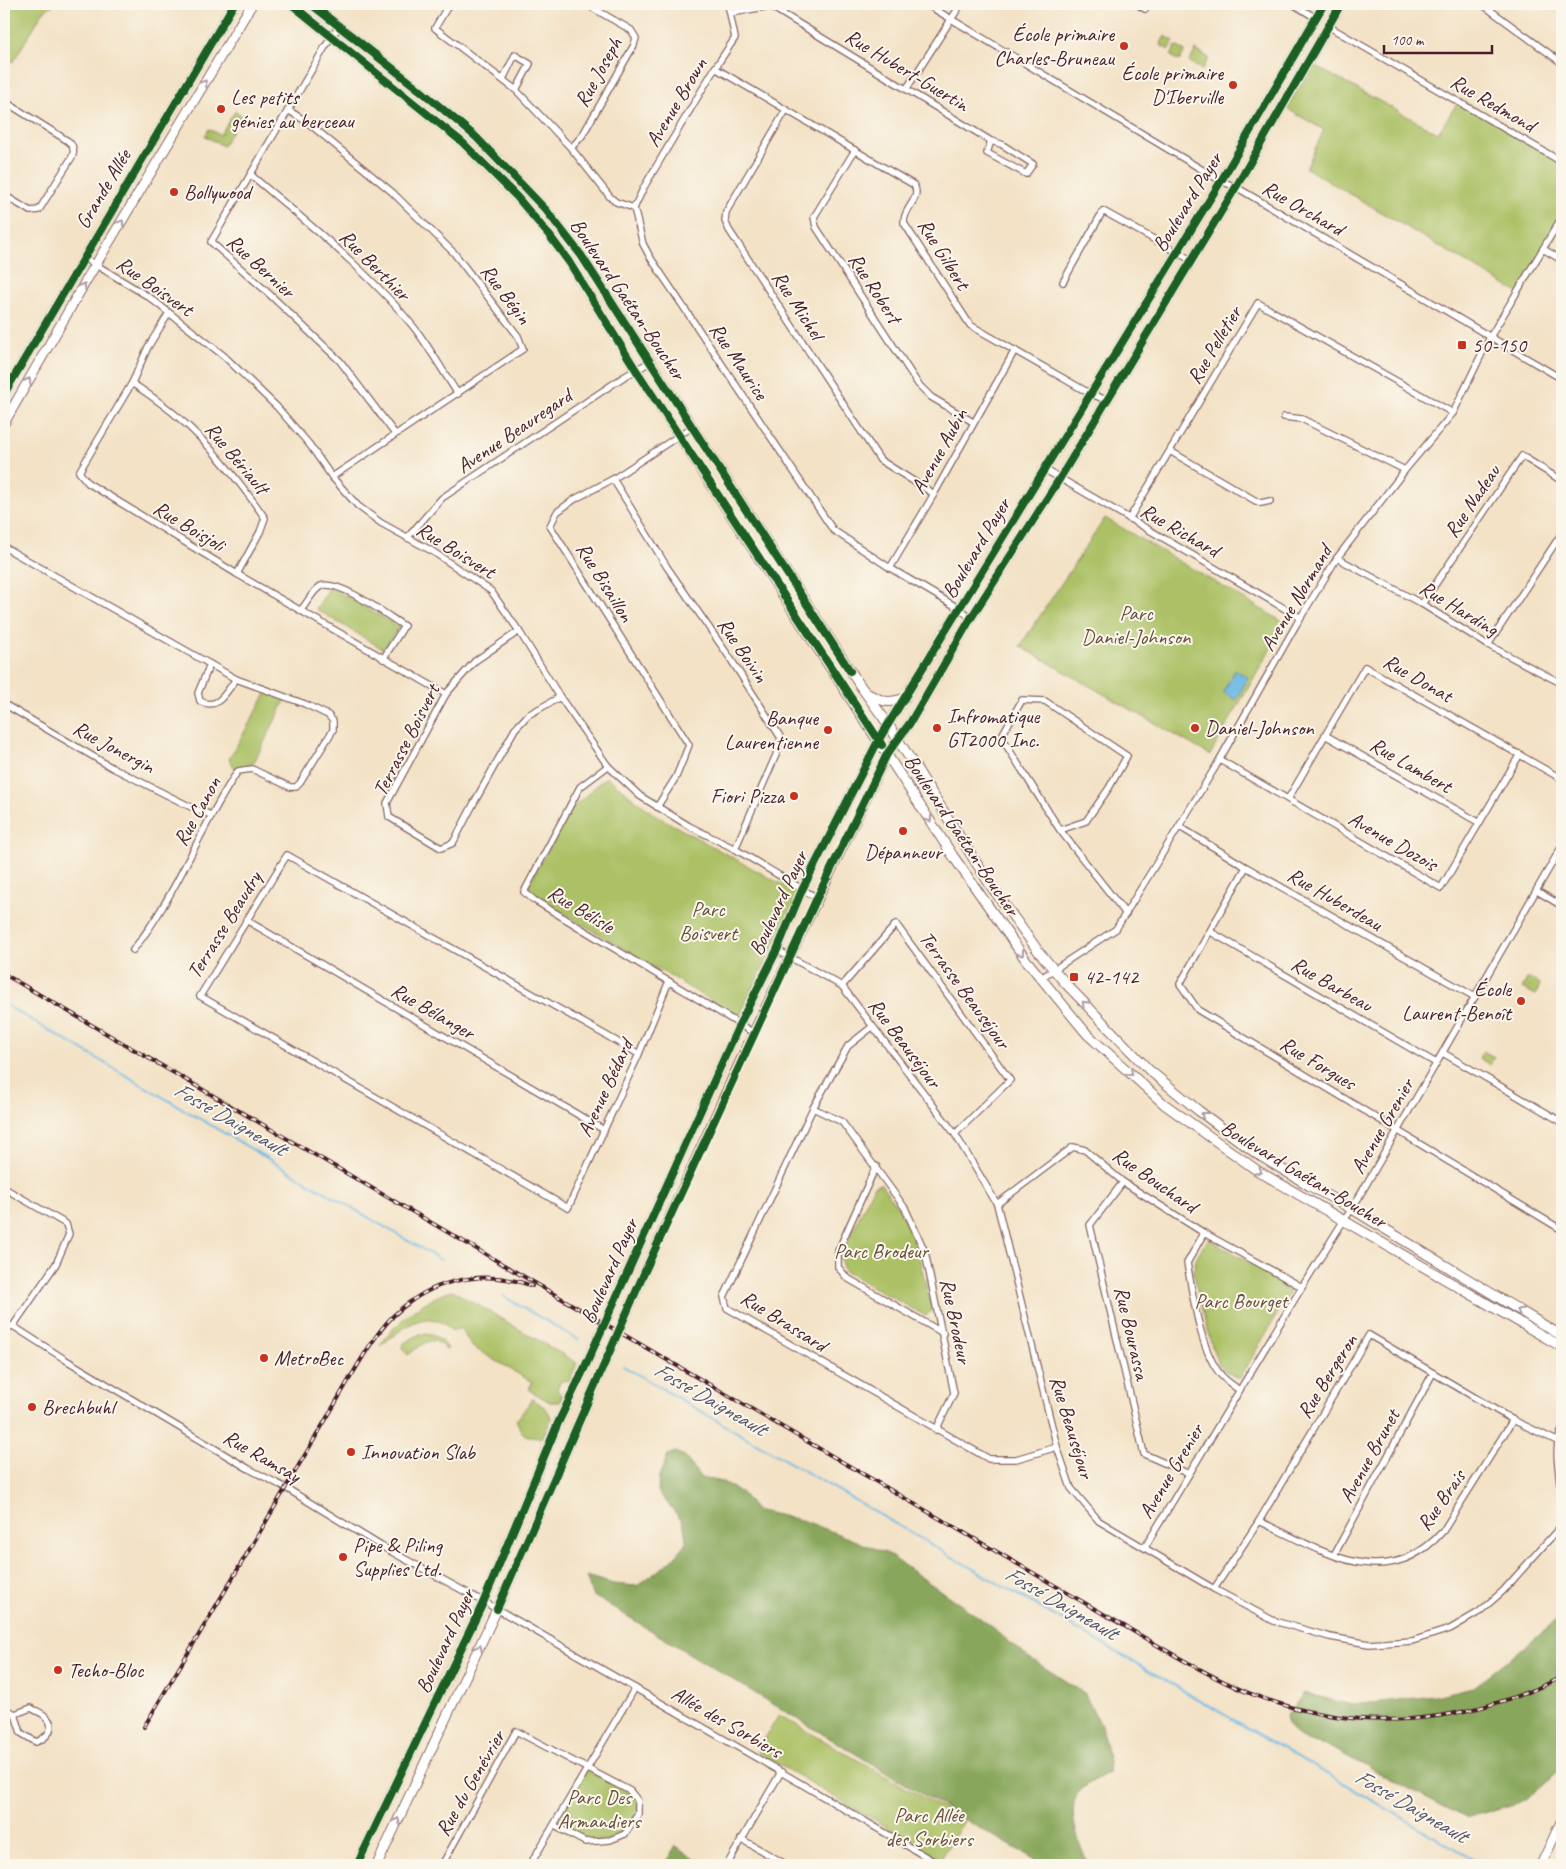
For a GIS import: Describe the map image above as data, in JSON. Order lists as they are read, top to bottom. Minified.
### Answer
{"streets":{"main road":["Grande Allée","Boulevard Payer","Boulevard Gaétan-Boucher"],"street":["Rue Hubert-Guertin","Rue Joseph","Avenue Brown","Rue Redmond","Rue Orchard","Rue Gilbert","Rue Berthier","Rue Bernier","Rue Boisvert","Rue Robert","Rue Bégin","Rue Michel","Rue Pelletier","Rue Maurice","Avenue Beauregard","Avenue Aubin","Rue Bériault","Rue Nadeau","Rue Boisjoli","Rue Richard","Rue Bisaillon","Avenue Normand","Rue Harding","Rue Boivin","Rue Donat","Terrasse Boisvert","Rue Jonergin","Rue Lambert","Rue Canon","Avenue Dozois","Rue Huberdeau","Rue Bélisle","Terrasse Beaudry","Rue Barbeau","Terrasse Beauséjour","Rue Bélanger","Rue Beauséjour","Rue Forgues","Avenue Bédard","Avenue Grenier","Rue Bouchard","Rue Brassard","Rue Brodeur","Rue Bourassa","Rue Bergeron","Rue Ramsay","Avenue Brunet","Rue Brais","Allée des Sorbiers","Rue du Genévrier"]},"crossings":[["Rue Hubert-Guertin","Avenue Brown"],["Avenue Brown","Rue Gilbert"],["Avenue Brown","Rue Maurice"],["Rue Redmond","Boulevard Payer"],["Grande Allée","Rue Boisvert"],["Boulevard Payer","Rue Orchard"],["Boulevard Payer","Rue Gilbert"],["Boulevard Payer","Rue Boisvert"],["Boulevard Payer","Boulevard Gaétan-Boucher"],["Boulevard Payer","Rue Maurice"],["Boulevard Payer","Rue Richard"],["Boulevard Payer","Rue Bélisle"],["Boulevard Payer","Rue Beauséjour"],["Boulevard Payer","Rue Ramsay"],["Boulevard Payer","Allée des Sorbiers"],["Rue Orchard","Avenue Normand"],["Rue Gilbert","Rue Robert"],["Rue Gilbert","Rue Michel"],["Rue Gilbert","Avenue Aubin"],["Rue Berthier","Rue Bernier"],["Rue Berthier","Rue Bégin"],["Rue Bernier","Rue Bégin"],["Rue Bernier","Boulevard Gaétan-Boucher"],["Rue Boisvert","Rue Bégin"],["Rue Boisvert","Avenue Beauregard"],["Rue Boisvert","Rue Boisjoli"],["Rue Boisvert","Rue Bisaillon"],["Rue Boisvert","Rue Boivin"],["Rue Boisvert","Terrasse Boisvert"],["Rue Boisvert","Rue Bélisle"],["Rue Robert","Avenue Aubin"],["Boulevard Gaétan-Boucher","Avenue Beauregard"],["Boulevard Gaétan-Boucher","Rue Bisaillon"],["Boulevard Gaétan-Boucher","Avenue Normand"],["Boulevard Gaétan-Boucher","Avenue Grenier"],["Rue Michel","Avenue Aubin"],["Rue Pelletier","Rue Richard"],["Rue Pelletier","Avenue Normand"],["Rue Maurice","Avenue Aubin"],["Rue Bériault","Rue Boisjoli"],["Rue Nadeau","Rue Harding"],["Rue Boisjoli","Terrasse Boisvert"],["Rue Richard","Avenue Normand"],["Rue Bisaillon","Rue Boivin"],["Avenue Normand","Rue Harding"],["Avenue Normand","Avenue Dozois"],["Avenue Normand","Rue Huberdeau"],["Rue Donat","Rue Lambert"],["Rue Donat","Avenue Dozois"],["Rue Jonergin","Rue Canon"],["Rue Lambert","Avenue Dozois"],["Rue Huberdeau","Rue Forgues"],["Rue Huberdeau","Avenue Grenier"],["Rue Bélisle","Avenue Bédard"],["Terrasse Beaudry","Rue Bélanger"],["Terrasse Beaudry","Avenue Bédard"],["Rue Barbeau","Rue Forgues"],["Rue Barbeau","Avenue Grenier"],["Terrasse Beauséjour","Rue Beauséjour"],["Rue Bélanger","Avenue Bédard"],["Rue Beauséjour","Avenue Grenier"],["Rue Beauséjour","Rue Bouchard"],["Rue Beauséjour","Rue Brassard"],["Rue Beauséjour","Rue Bergeron"],["Rue Forgues","Avenue Grenier"],["Avenue Grenier","Rue Bouchard"],["Avenue Grenier","Rue Bourassa"],["Rue Bouchard","Rue Bourassa"],["Rue Brassard","Rue Brodeur"],["Rue Bergeron","Avenue Brunet"],["Rue Bergeron","Rue Brais"],["Rue Ramsay","Allée des Sorbiers"],["Avenue Brunet","Rue Brais"]],"water":["Fossé Daigneault"],"parks":["Parc Daniel-Johnson","Parc Boisvert","Parc Brodeur","Parc Bourget","Parc Des Armandiers","Parc Allée des Sorbiers"],"places":{"other":["École primaire Charles-Bruneau","École primaire D'Iberville","Les petits génies au berceau","Bollywood","Infromatique GT2000 Inc.","Daniel-Johnson","Banque Laurentienne","Fiori Pizza","Dépanneur","École Laurent-Benoît","MetroBec","Brechbuhl","Innovation Slab","Pipe & Piling Supplies Ltd.","Techo-Bloc"],"transit":["50-150","42-142"]},"scale_bar":"100 m"}
